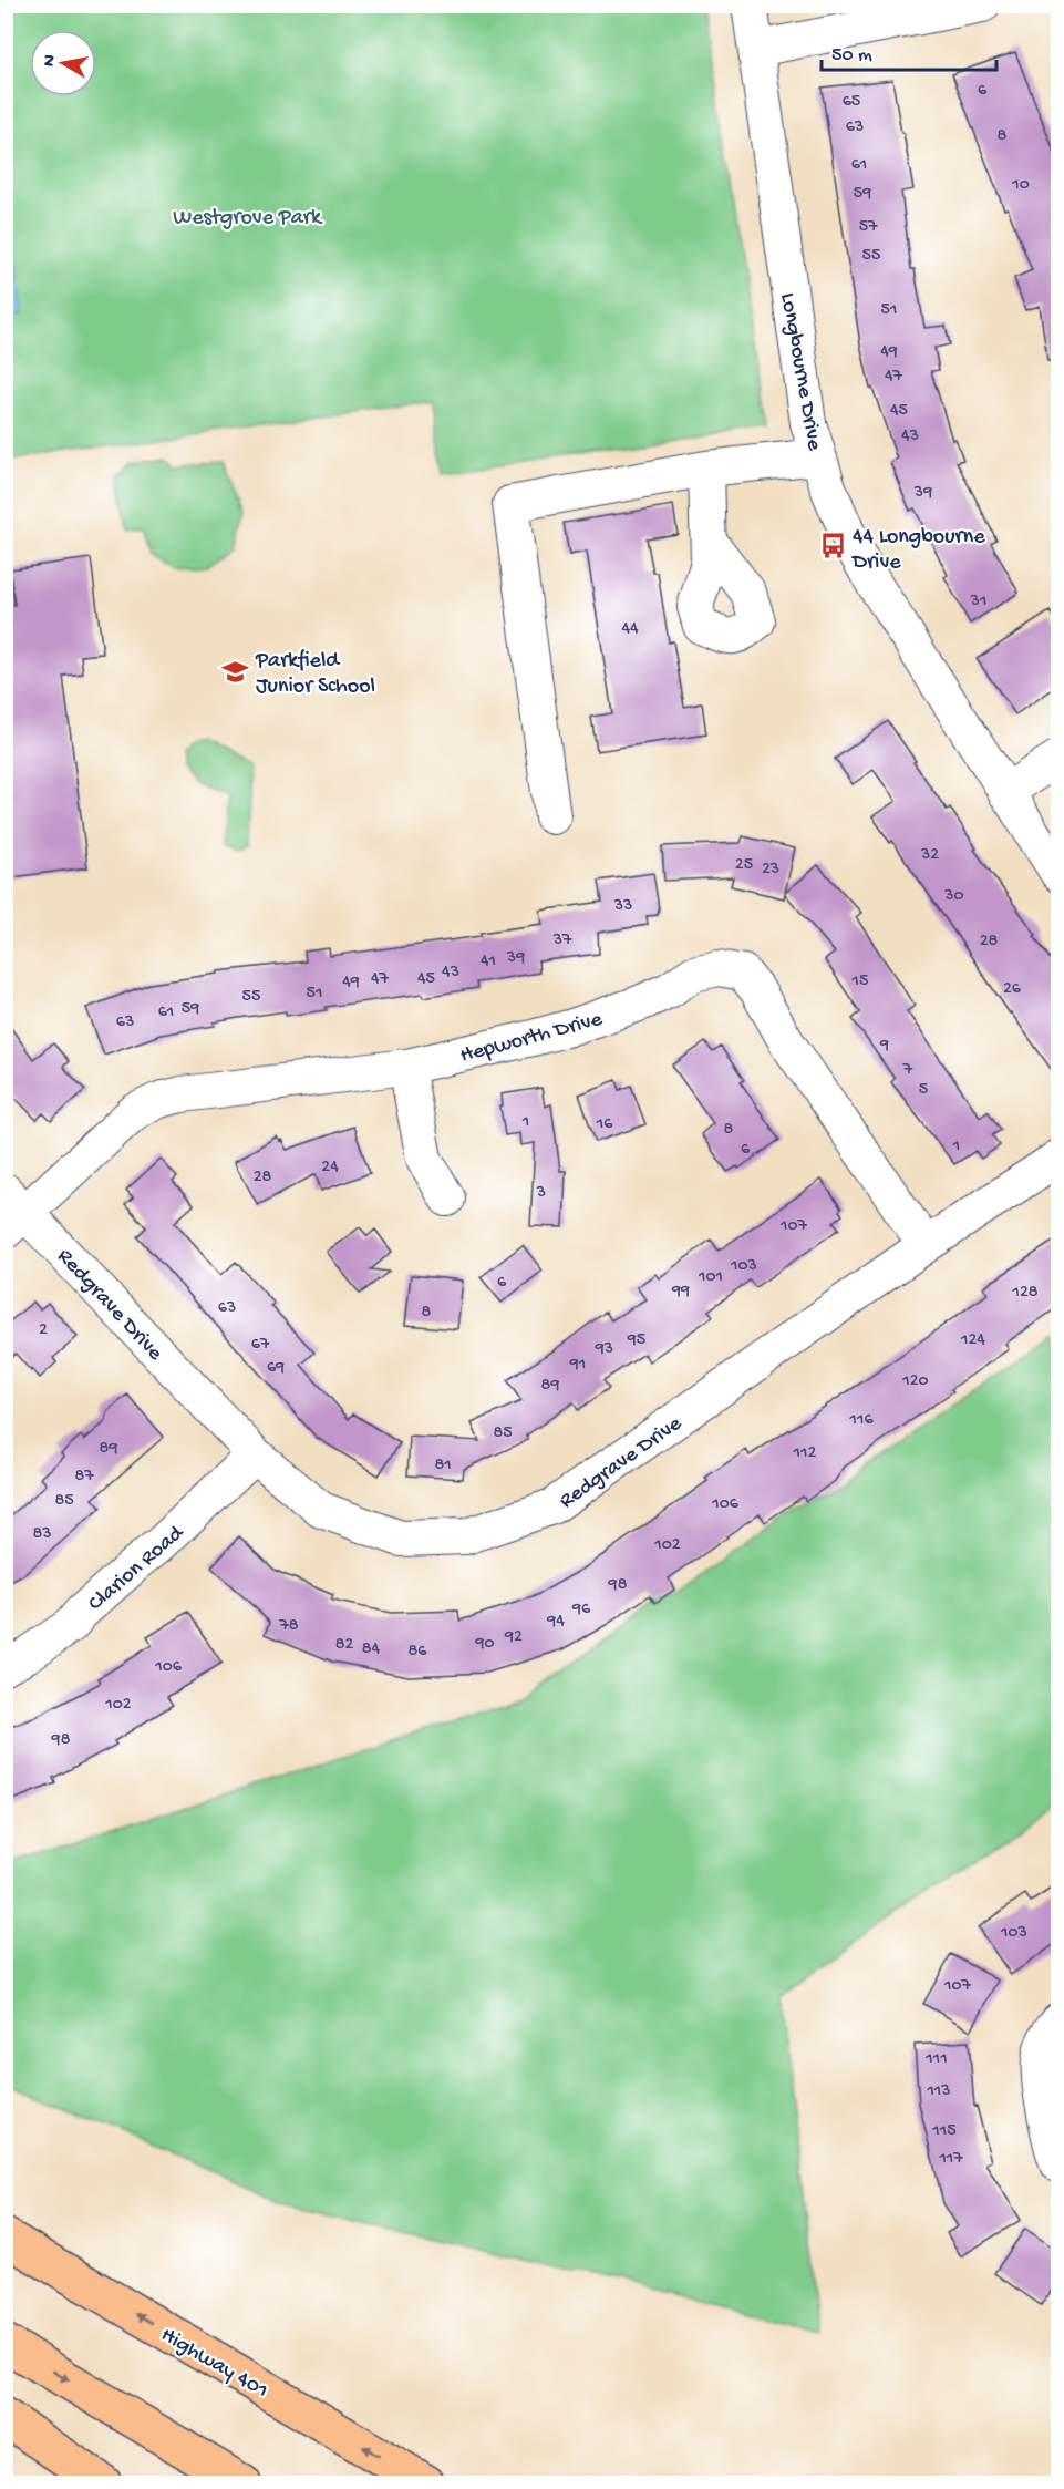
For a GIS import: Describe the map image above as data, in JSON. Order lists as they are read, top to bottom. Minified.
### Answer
{"streets":{"highway":["Highway 401"],"street":["Longbourne Drive","Hepworth Drive","Redgrave Drive","Clarion Road"]},"crossings":[["Hepworth Drive","Redgrave Drive"],["Redgrave Drive","Clarion Road"]],"parks":["Westgrove Park"],"places":{"bus stop":["44 Longbourne Drive"],"school or university":["Parkfield Junior School"]},"house_numbers":["6","65","63","8","61","10","59","57","55","51","49","47","45","43","39","31","44","32","25","23","30","33","37","28","39","41","43","47","45","15","49","26","51","55","59","61","63","9","7","5","1","16","8","1","6","24","28","3","107","103","101","6","99","128","63","8","2","95","124","67","93","91","69","120","89","116","85","89","112","81","87","85","106","83","102","98","96","94","78","92","90","82","84","86","106","102","98","103","107","111","113","115","117"],"scale_bar":"50 m","north":"left"}
